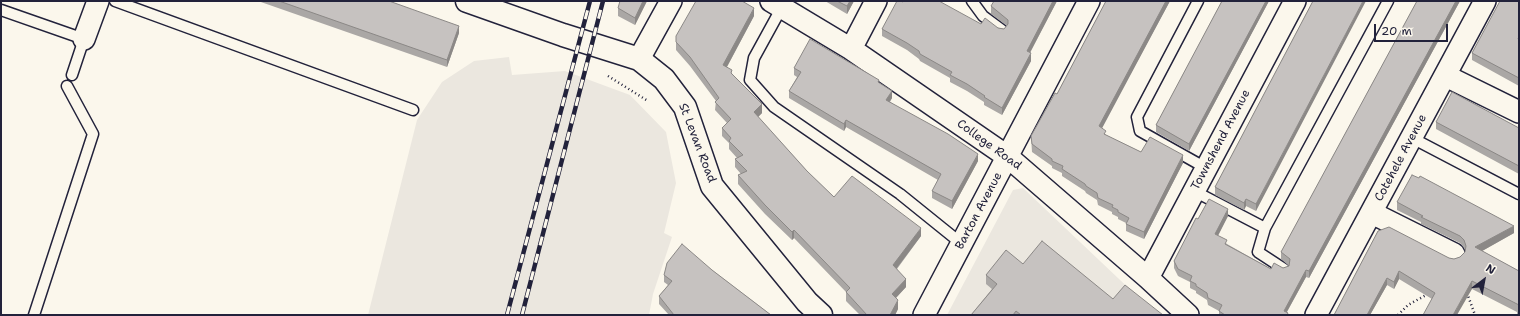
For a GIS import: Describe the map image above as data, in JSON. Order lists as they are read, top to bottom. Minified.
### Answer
{"streets":{"street":["Townshend Avenue","St Levan Road","College Road","Cotehele Avenue","Barton Avenue"]},"crossings":[["Townshend Avenue","College Road"],["College Road","Barton Avenue"]],"scale_bar":"20 m","north":"top right"}
